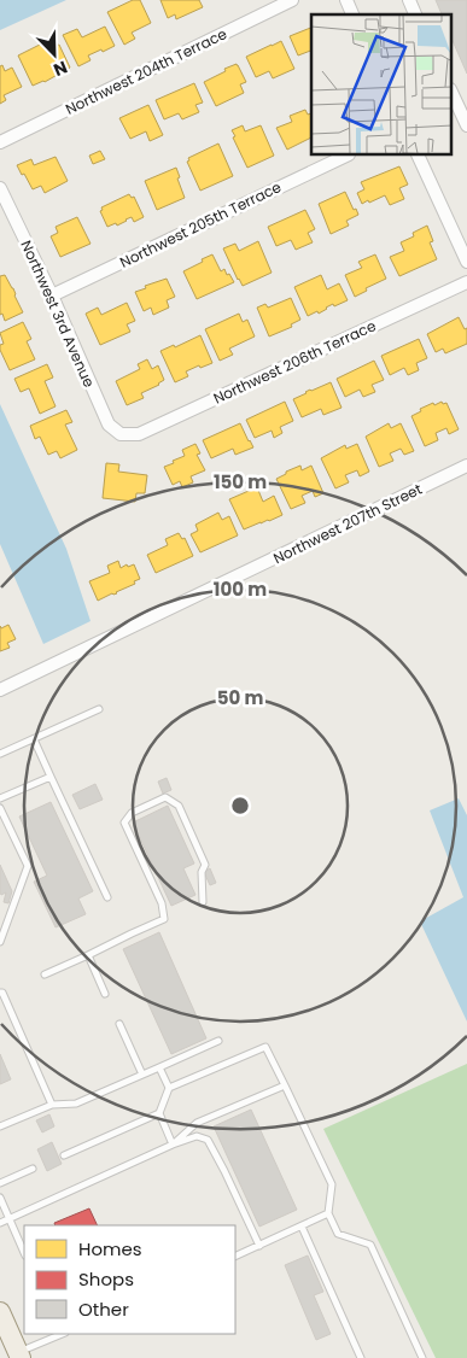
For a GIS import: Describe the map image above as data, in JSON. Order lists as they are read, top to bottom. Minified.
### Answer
{"streets":{"street":["Northwest 204th Terrace","Northwest 205th Terrace","Northwest 3rd Avenue","Northwest 206th Terrace","Northwest 207th Street"]},"crossings":[["Northwest 205th Terrace","Northwest 3rd Avenue"],["Northwest 3rd Avenue","Northwest 206th Terrace"]],"legend":["Homes","Shops","Other"],"north":"bottom right","rings":["150 m","100 m","50 m"]}
